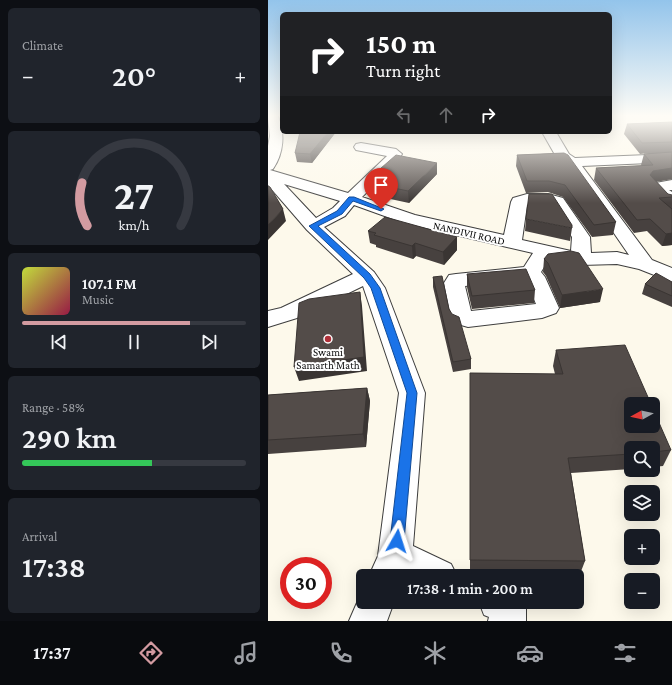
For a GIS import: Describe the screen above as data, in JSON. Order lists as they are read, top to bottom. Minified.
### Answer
{"streets":{"street":["NANDIVII ROAD"]},"places":["Swami Samarth Math"],"north":"left","page":{"tile":["Climate",["Range · 58%","290 km"],["Arrival","17:38"]],"turn":["150 m","Turn right"],"heat":["−","20°","+"],"song":["107.1 FM","Music"],"map_buttons":["+","−"],"limit":"30","trip":"17:38 · 1 min · 200 m","tabs":"17:37","gauge":["27","km/h"]}}
